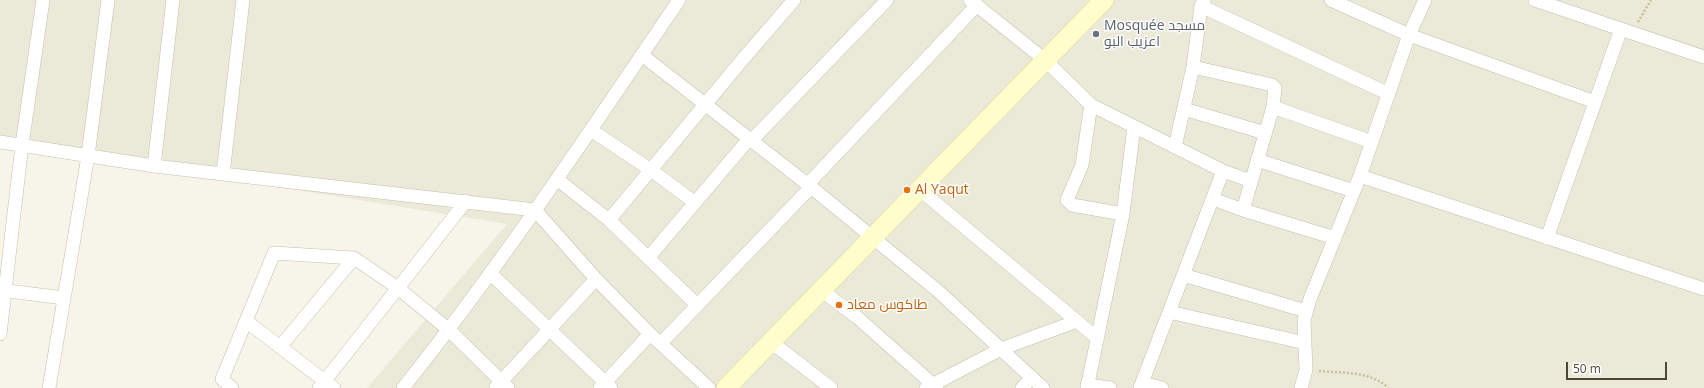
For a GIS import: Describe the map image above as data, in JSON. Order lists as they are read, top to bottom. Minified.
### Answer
{"places":["Mosquée مسجد اعزيب البو","Al Yaqut","طاكوس معاد"],"scale_bar":"50 m"}
